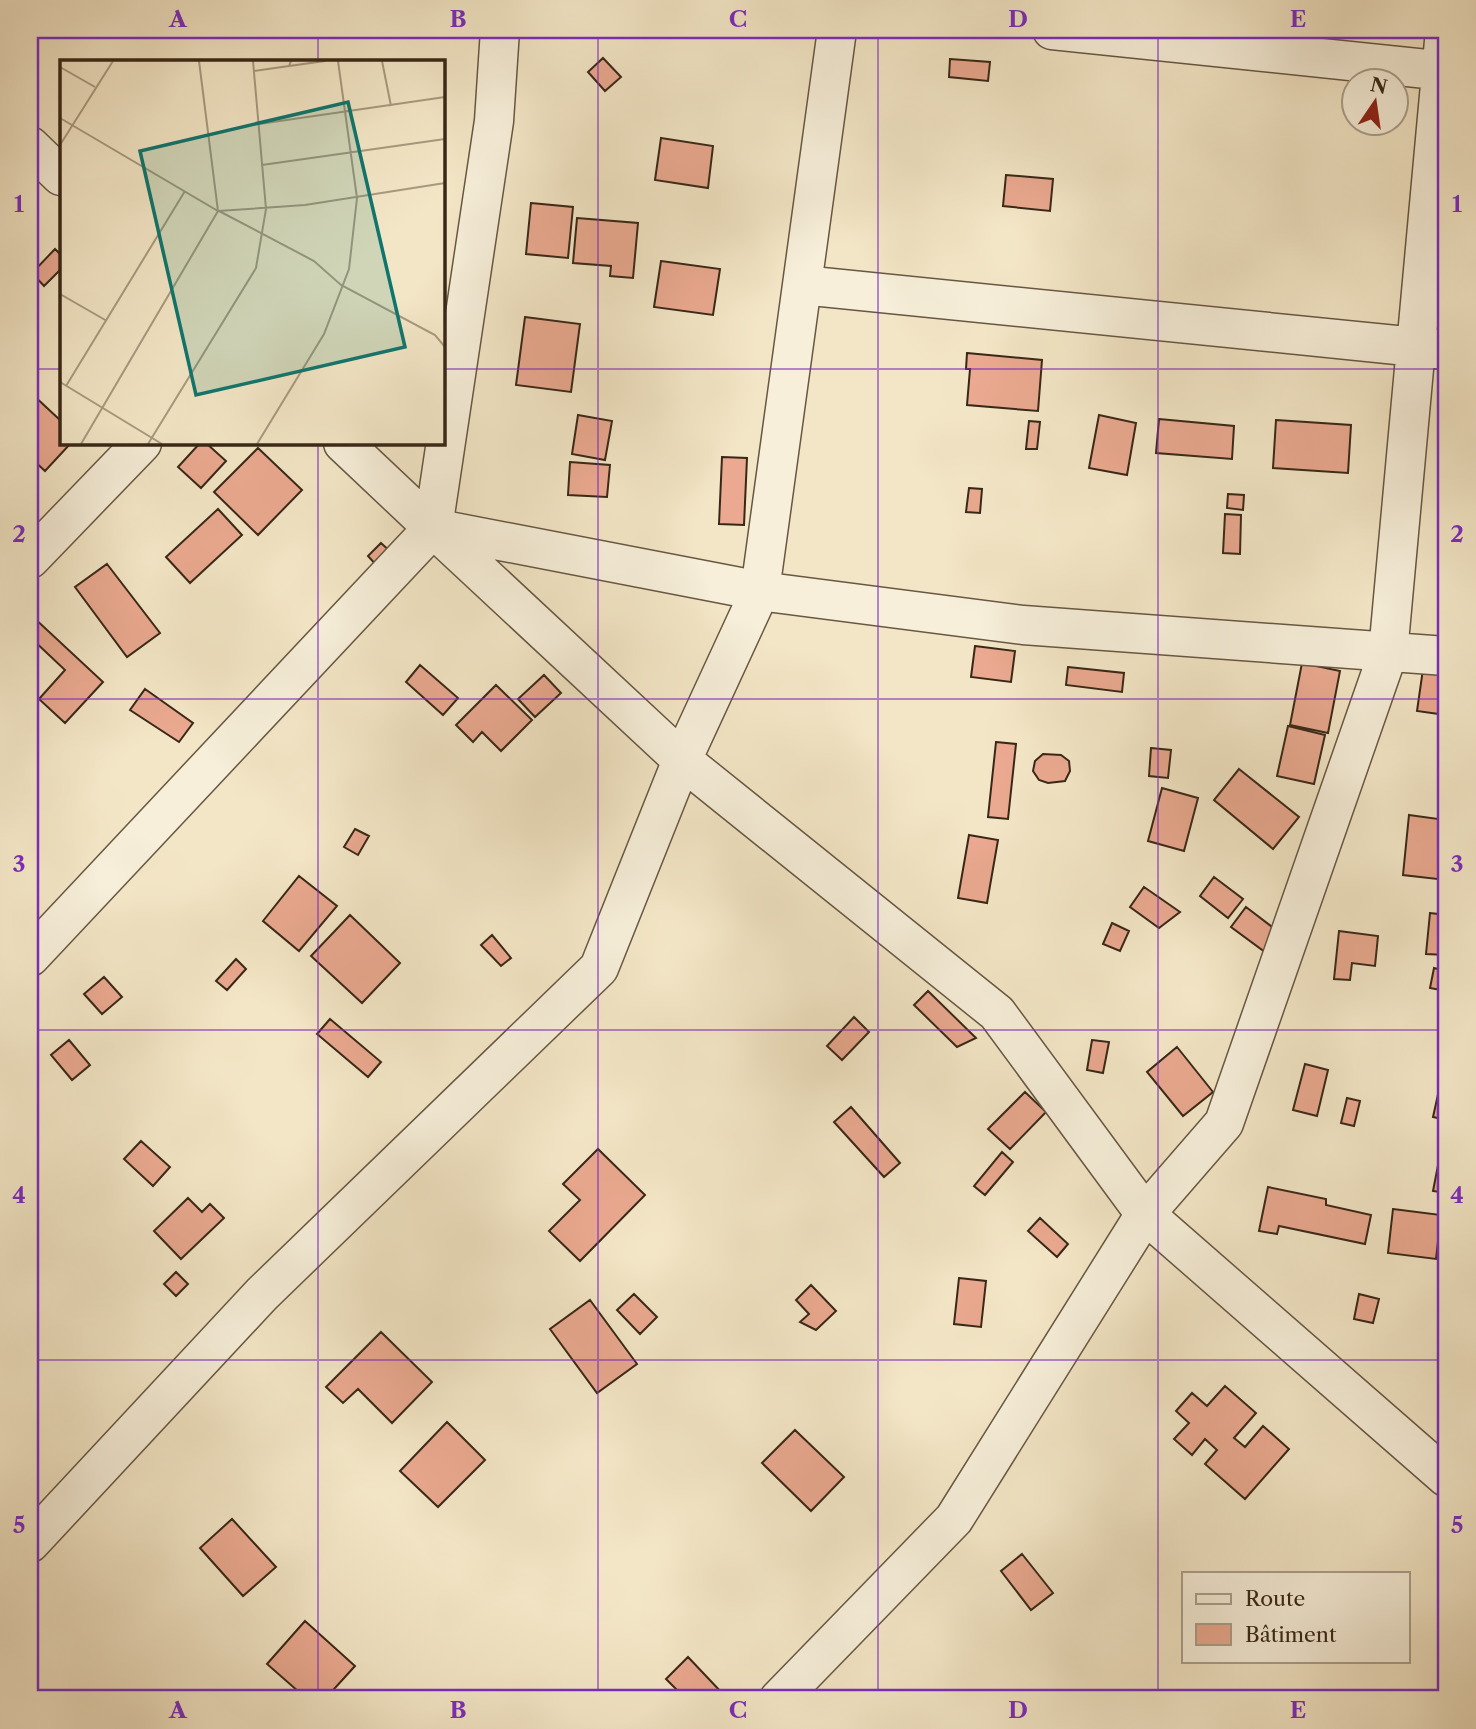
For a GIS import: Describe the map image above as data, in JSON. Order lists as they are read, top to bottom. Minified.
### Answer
{"legend":["Route","Bâtiment"],"north":"top","grid":{"columns":["A","B","C","D","E"],"rows":["1","2","3","4","5"]}}
